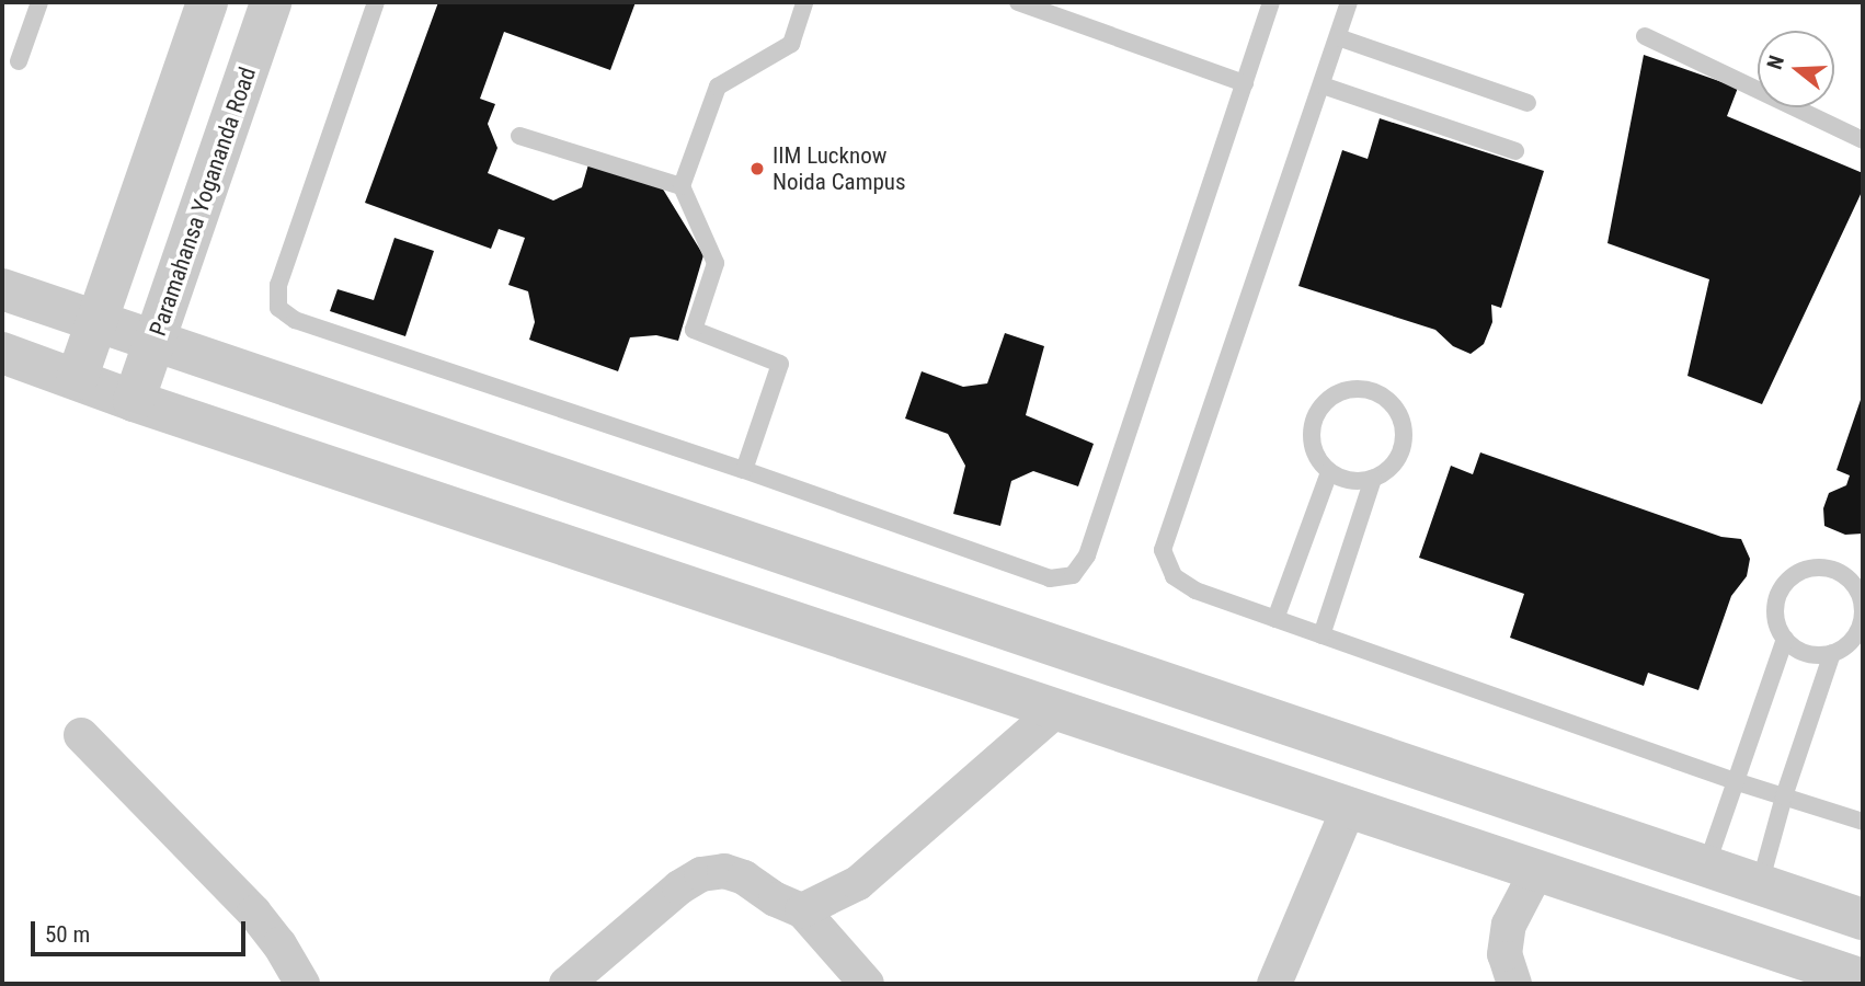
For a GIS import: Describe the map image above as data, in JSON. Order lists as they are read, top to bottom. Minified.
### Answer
{"streets":{"street":["Paramahansa Yogananda Road"]},"places":["IIM Lucknow Noida Campus"],"scale_bar":"50 m","north":"left"}
